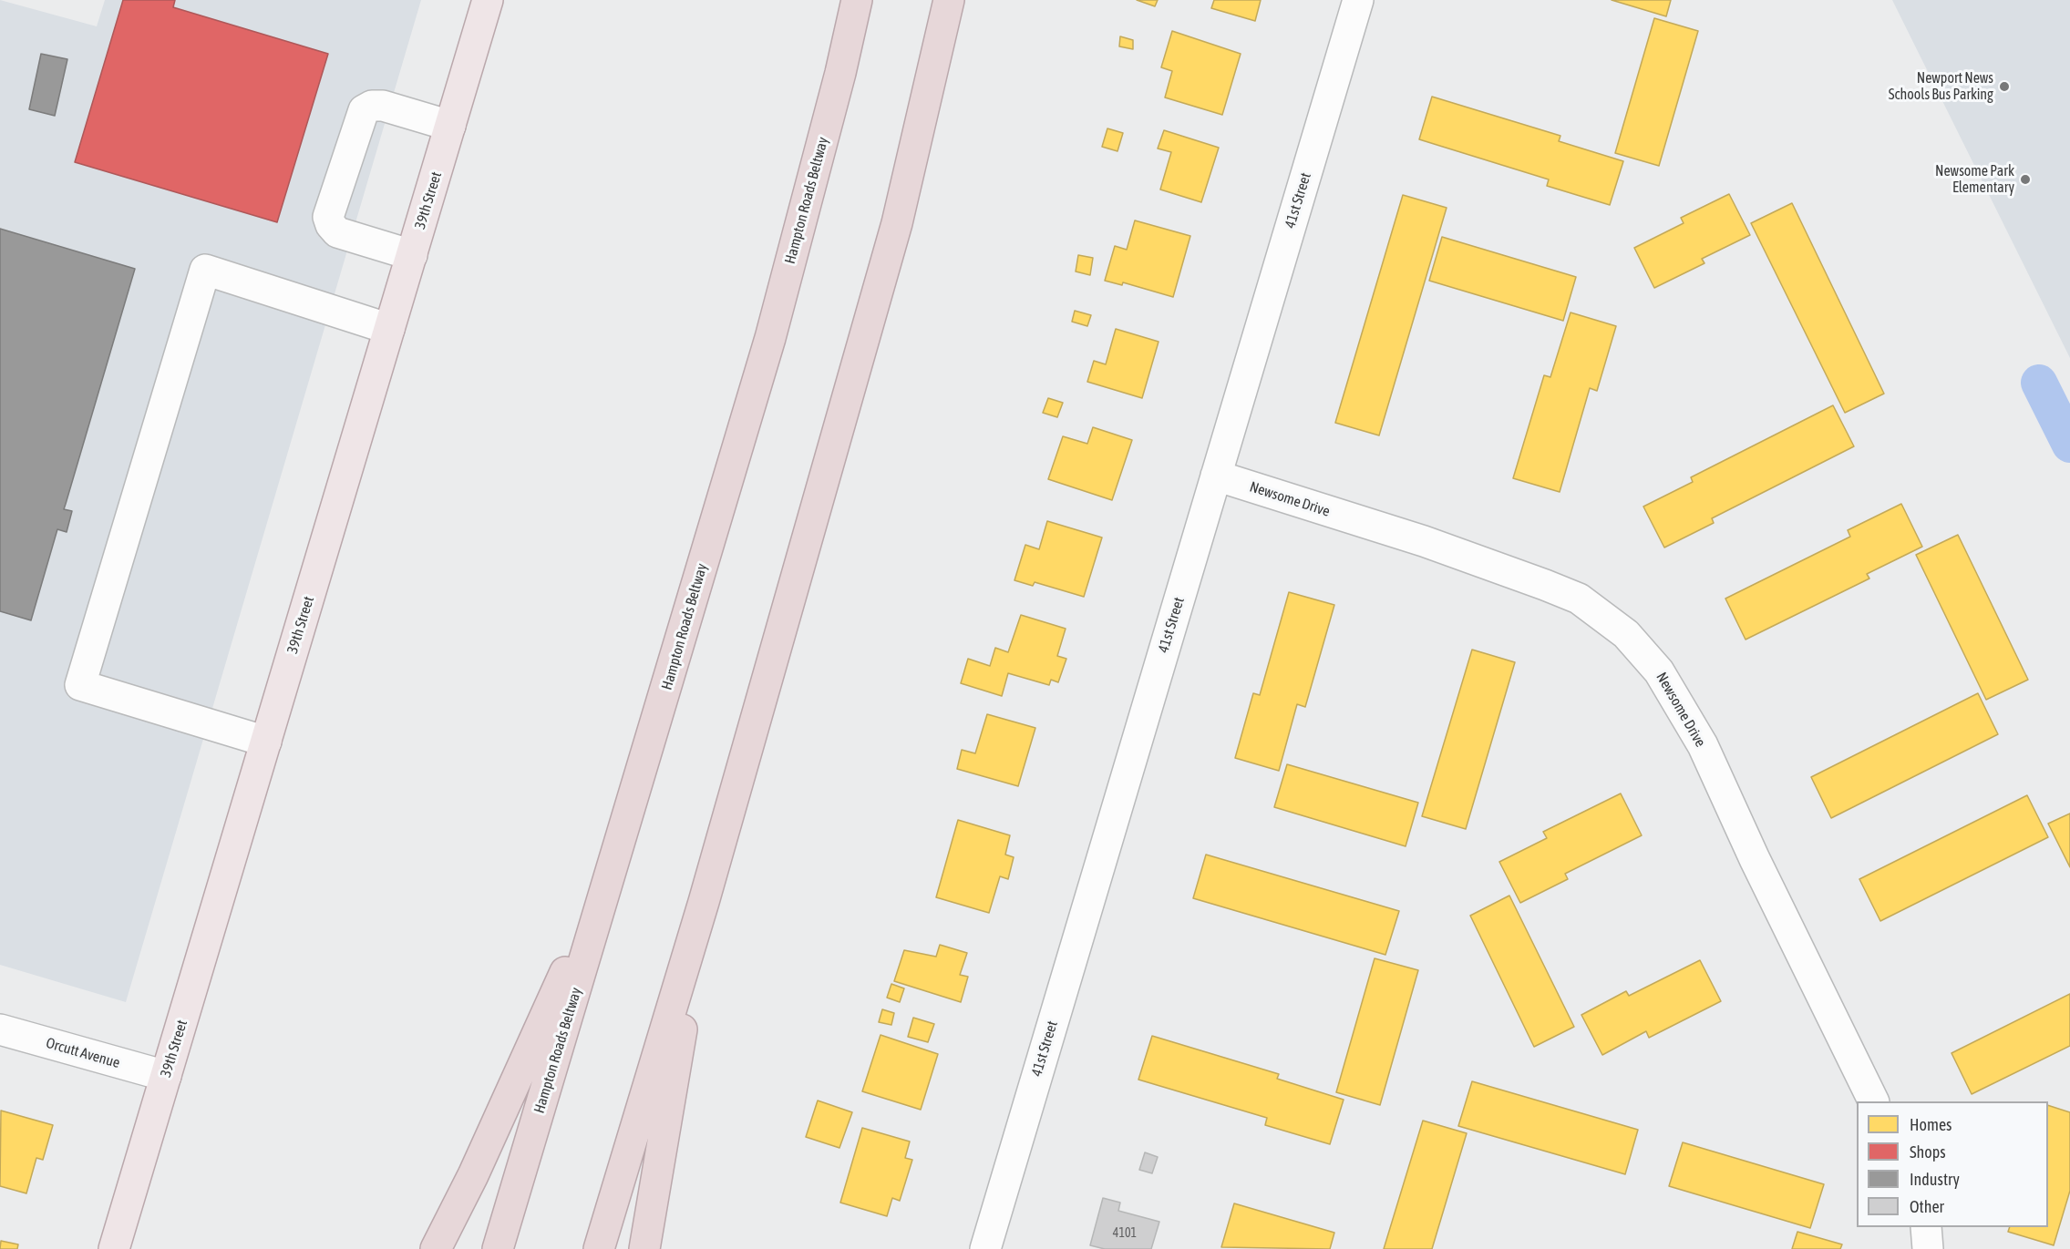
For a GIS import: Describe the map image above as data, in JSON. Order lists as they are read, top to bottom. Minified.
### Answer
{"streets":{"highway":["Hampton Roads Beltway"],"main road":["39th Street"],"street":["41st Street","Newsome Drive","Orcutt Avenue"]},"crossings":[["39th Street","Orcutt Avenue"],["41st Street","Newsome Drive"]],"places":["Newport News Schools Bus Parking","Newsome Park Elementary"],"house_numbers":["4101"],"legend":["Homes","Shops","Industry","Other"]}
